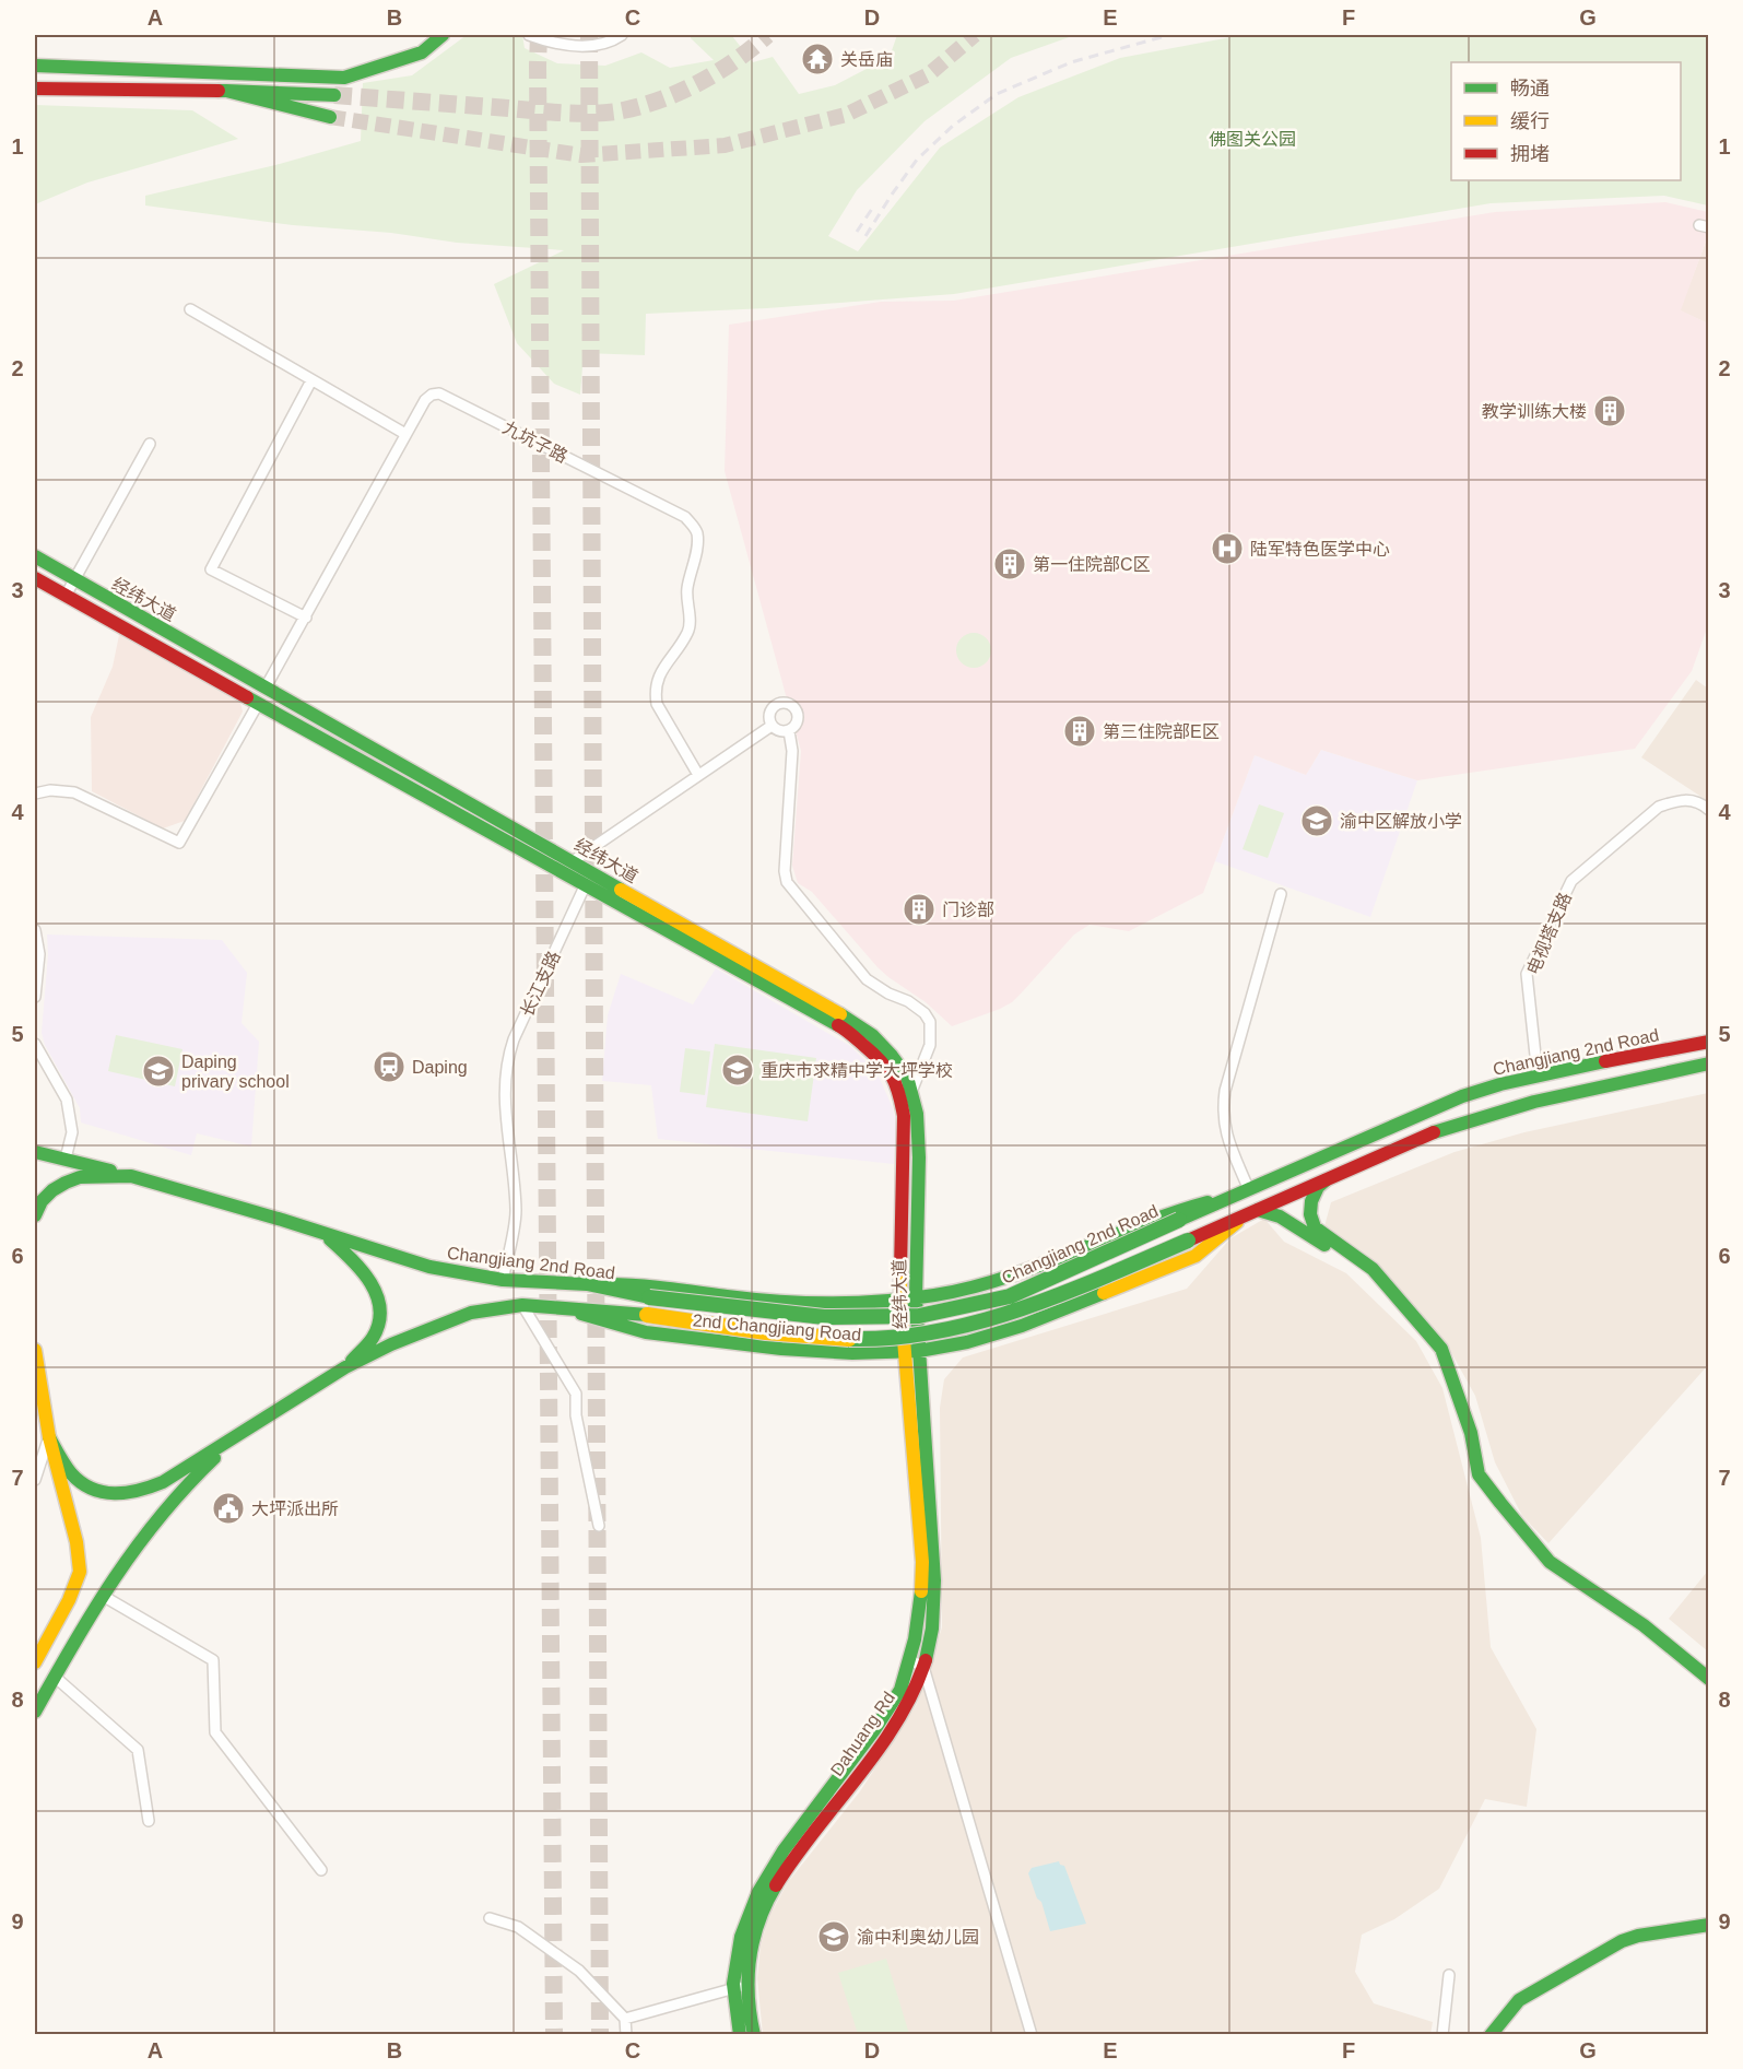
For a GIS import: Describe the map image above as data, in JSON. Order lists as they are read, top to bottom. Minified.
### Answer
{"streets":{"main road":["经纬大道","Changjiang 2nd Road","2nd Changjiang Road","Dahuang Rd"],"street":["九坑子路","电视塔支路","长江支路"]},"crossings":[["九坑子路","经纬大道"],["经纬大道","长江支路"],["经纬大道","2nd Changjiang Road"],["经纬大道","Dahuang Rd"],["电视塔支路","Changjiang 2nd Road"],["长江支路","Changjiang 2nd Road"],["Changjiang 2nd Road","2nd Changjiang Road"],["2nd Changjiang Road","Dahuang Rd"]],"parks":["佛图关公园"],"places":{"temple":["关岳庙"],"building":["教学训练大楼","第一住院部C区","第三住院部E区","门诊部"],"hospital":["陆军特色医学中心"],"school or university":["渝中区解放小学","重庆市求精中学大坪学校","Daping privary school","渝中利奥幼儿园"],"station":["Daping"],"public building":["大坪派出所"]},"legend":["畅通","缓行","拥堵"],"grid":{"columns":["A","B","C","D","E","F","G"],"rows":["1","2","3","4","5","6","7","8","9"]}}
